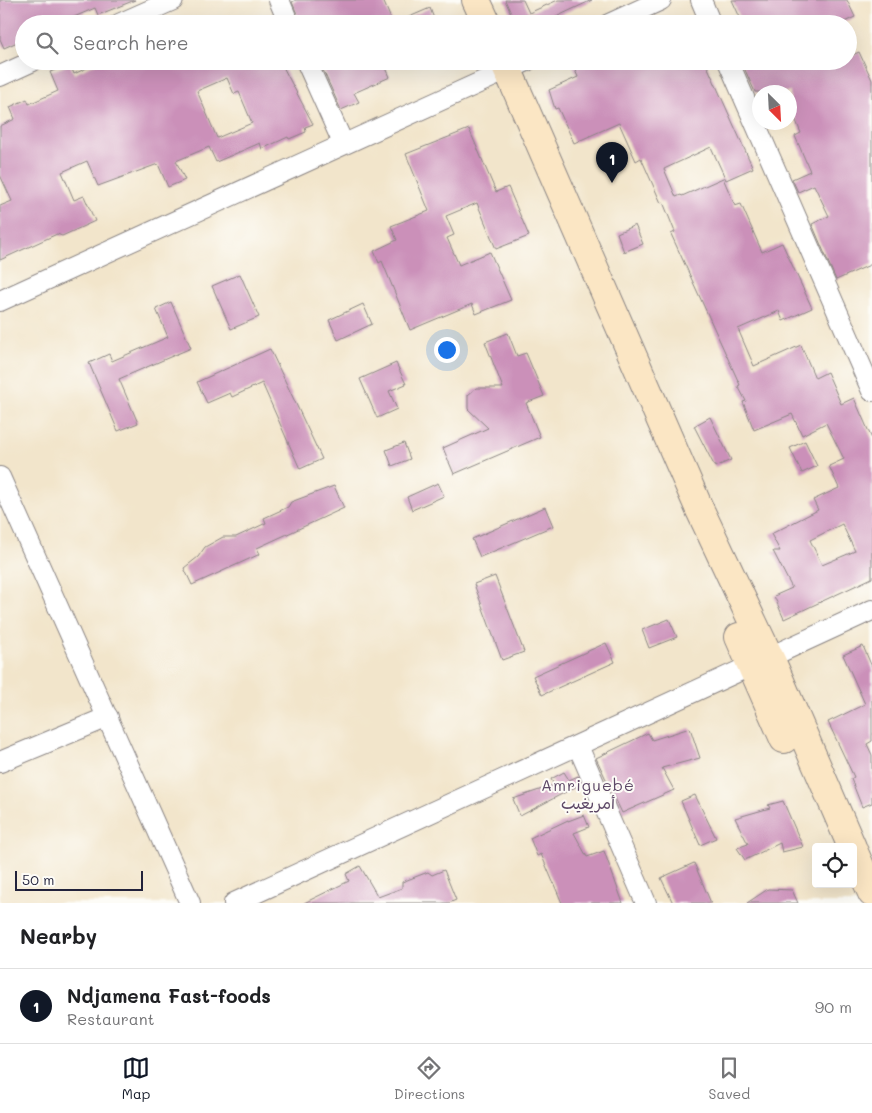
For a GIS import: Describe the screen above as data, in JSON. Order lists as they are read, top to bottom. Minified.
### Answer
{"districts":["Amriguebé أمريغيب"],"scale_bar":"50 m","north":"bottom right","page":{"search":"Search here","pins":"1","scale":"50 m","heading":"Nearby","list":[{"mark":"1","name":"Ndjamena Fast-foods","note":"Restaurant","value":"90 m"}],"nav":["Map","Directions","Saved"]}}
